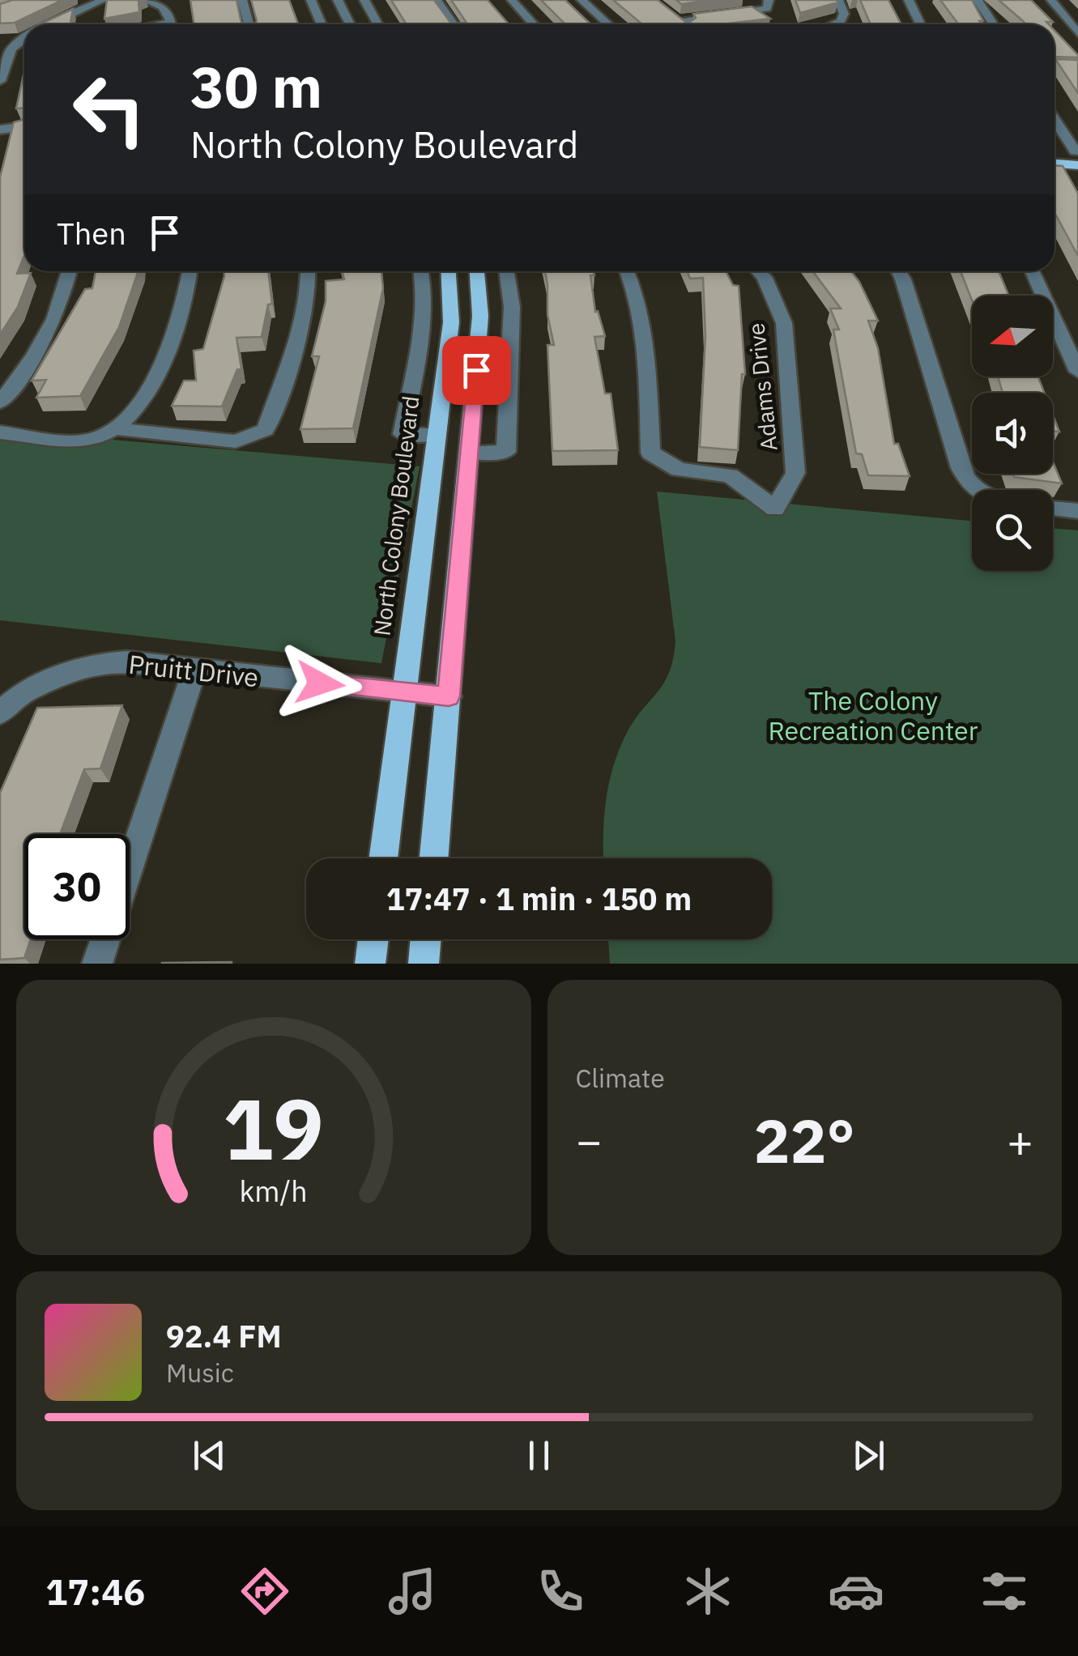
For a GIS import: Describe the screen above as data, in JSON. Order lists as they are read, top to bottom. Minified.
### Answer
{"streets":{"main road":["North Colony Boulevard"],"street":["Adams Drive","Pruitt Drive"]},"crossings":[["North Colony Boulevard","Pruitt Drive"]],"parks":["The Colony Recreation Center"],"north":"left","page":{"turn":["30 m","North Colony Boulevard"],"then":"Then","limit":"30","trip":"17:47 · 1 min · 150 m","tile":"Climate","heat":["−","22°","+"],"song":["92.4 FM","Music"],"tabs":"17:46","gauge":["19","km/h"]}}
